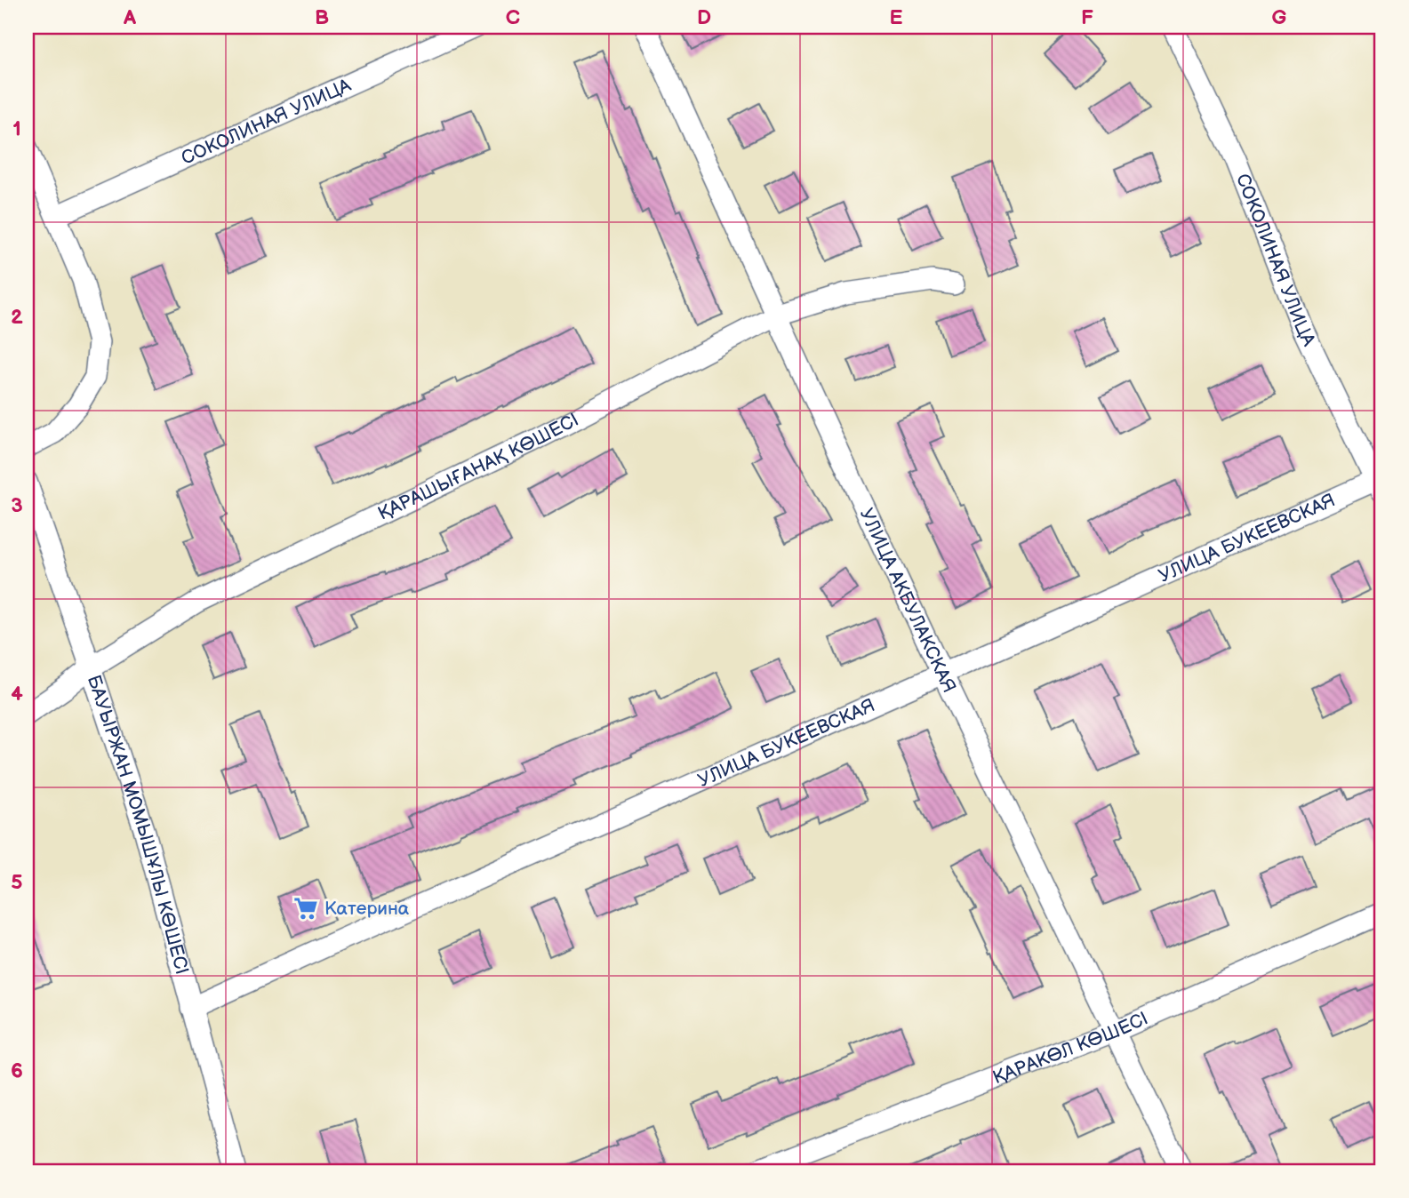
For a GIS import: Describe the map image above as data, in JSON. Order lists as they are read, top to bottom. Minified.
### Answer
{"streets":{"street":["СОКОЛИНАЯ УЛИЦА","ҚАРАШЫҒАНАҚ КӨШЕСІ","УЛИЦА БУКЕЕВСКАЯ","УЛИЦА АКБУЛАКСКАЯ","БАУЫРЖАН МОМЫШҰЛЫ КӨШЕСІ","ҚАРАКӨЛ КӨШЕСІ"]},"crossings":[["СОКОЛИНАЯ УЛИЦА","УЛИЦА БУКЕЕВСКАЯ"],["ҚАРАШЫҒАНАҚ КӨШЕСІ","УЛИЦА АКБУЛАКСКАЯ"],["ҚАРАШЫҒАНАҚ КӨШЕСІ","БАУЫРЖАН МОМЫШҰЛЫ КӨШЕСІ"],["УЛИЦА БУКЕЕВСКАЯ","УЛИЦА АКБУЛАКСКАЯ"],["УЛИЦА БУКЕЕВСКАЯ","БАУЫРЖАН МОМЫШҰЛЫ КӨШЕСІ"],["УЛИЦА АКБУЛАКСКАЯ","ҚАРАКӨЛ КӨШЕСІ"]],"places":{"supermarket":["Катерина"]},"grid":{"columns":["A","B","C","D","E","F","G"],"rows":["1","2","3","4","5","6"]}}
